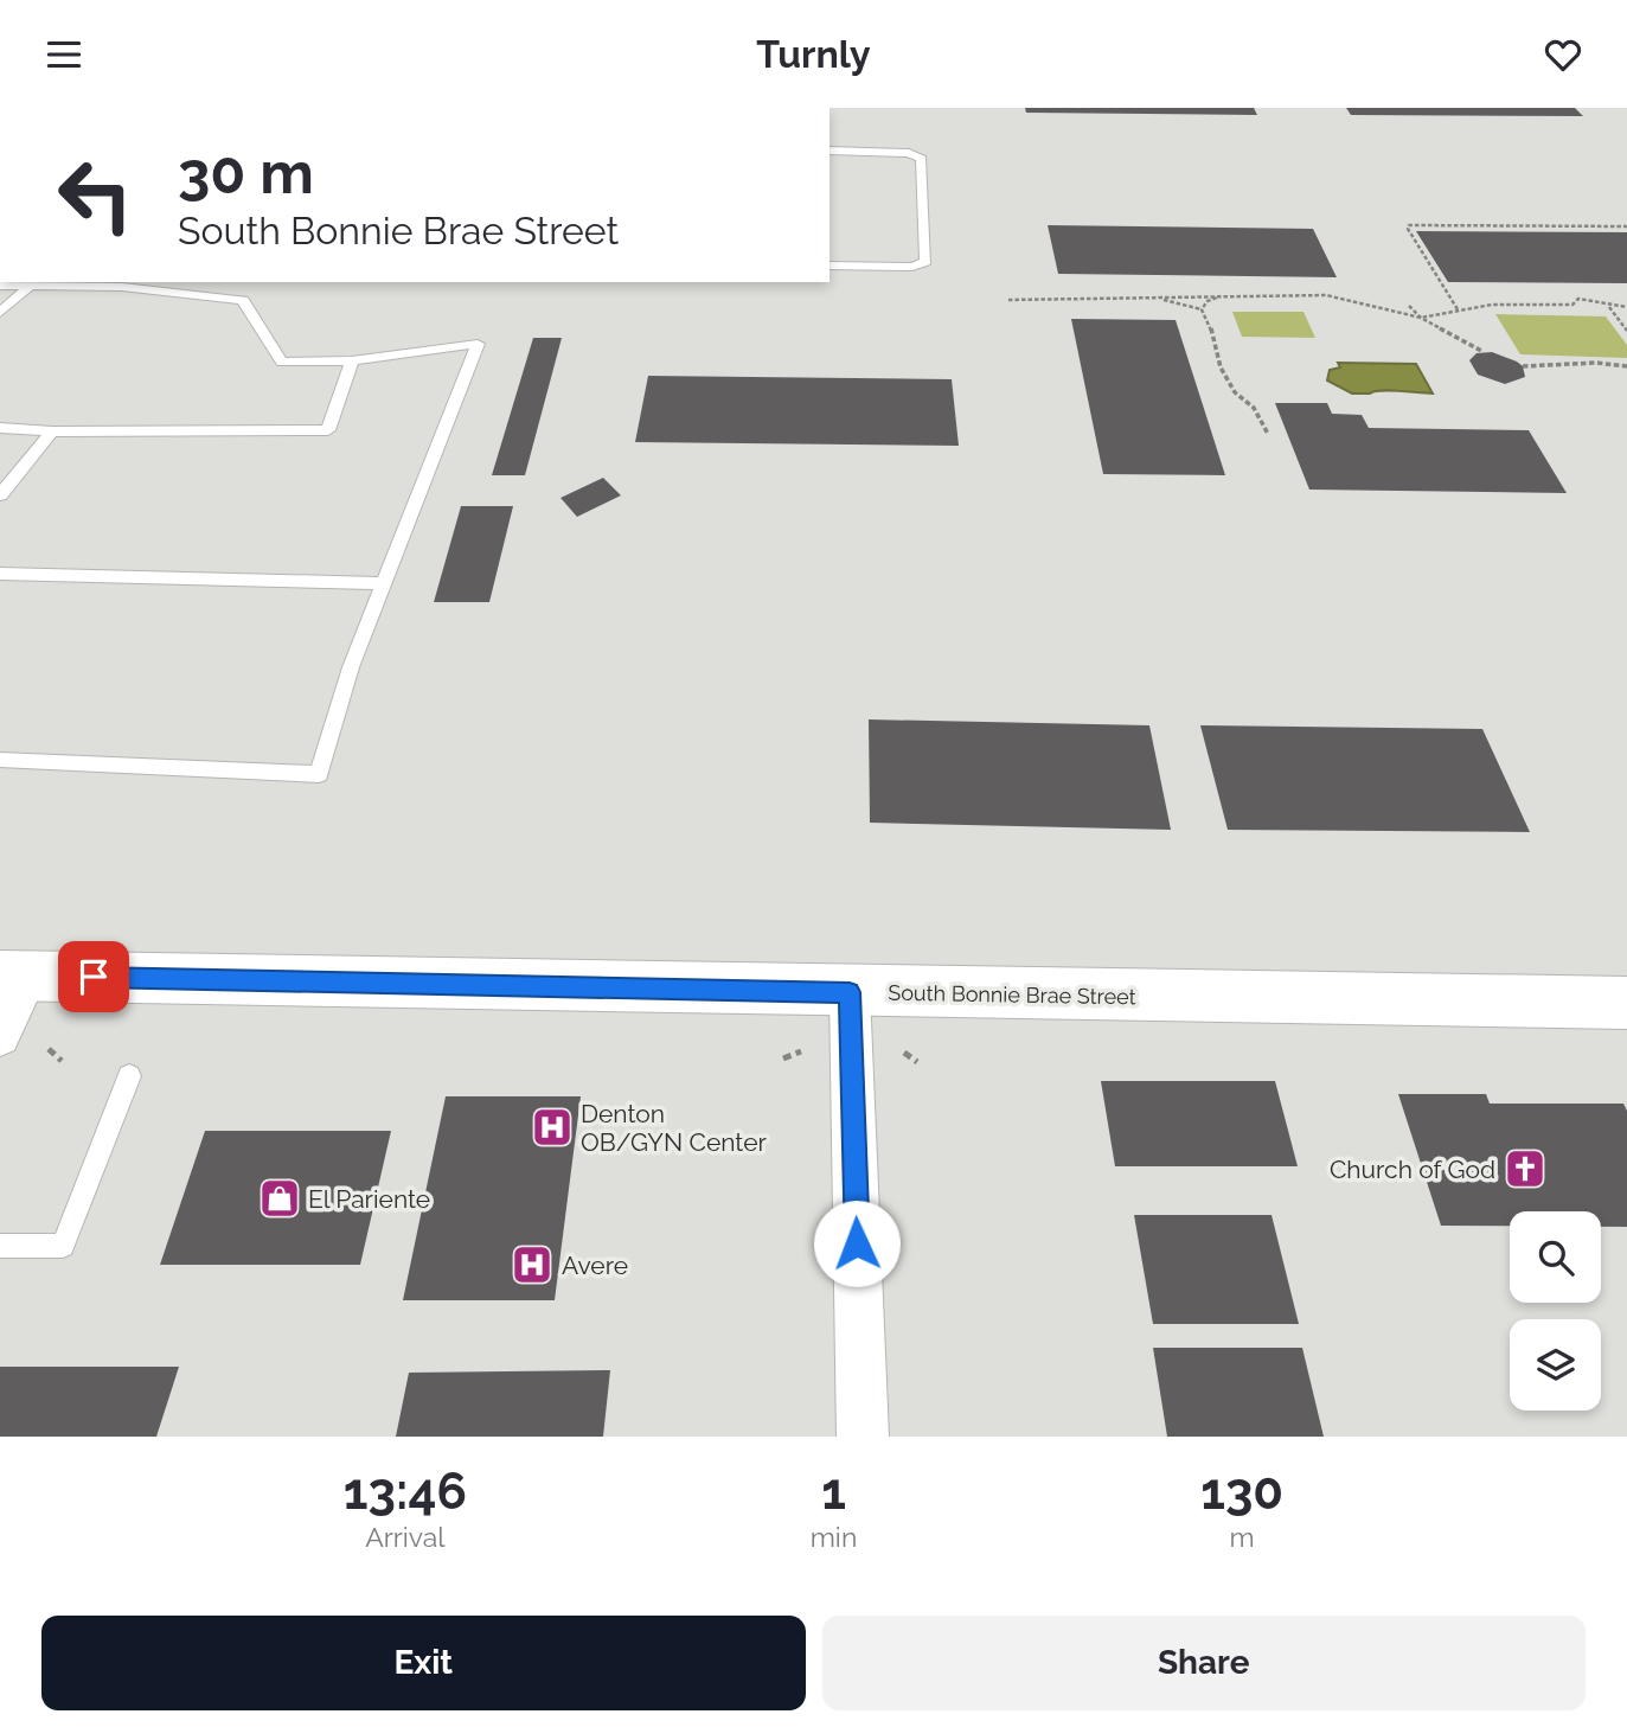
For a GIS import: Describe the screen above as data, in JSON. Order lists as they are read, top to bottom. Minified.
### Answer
{"streets":{"main road":["South Bonnie Brae Street"]},"places":{"hospital":["Denton OB/GYN Center","Avere"],"church":["Church of God"],"shop":["El Pariente"]},"page":{"header":"Turnly","turn":["30 m","South Bonnie Brae Street"],"eta":["13:46","Arrival","1","min","130","m"],"buttons":["Exit","Share"]}}
